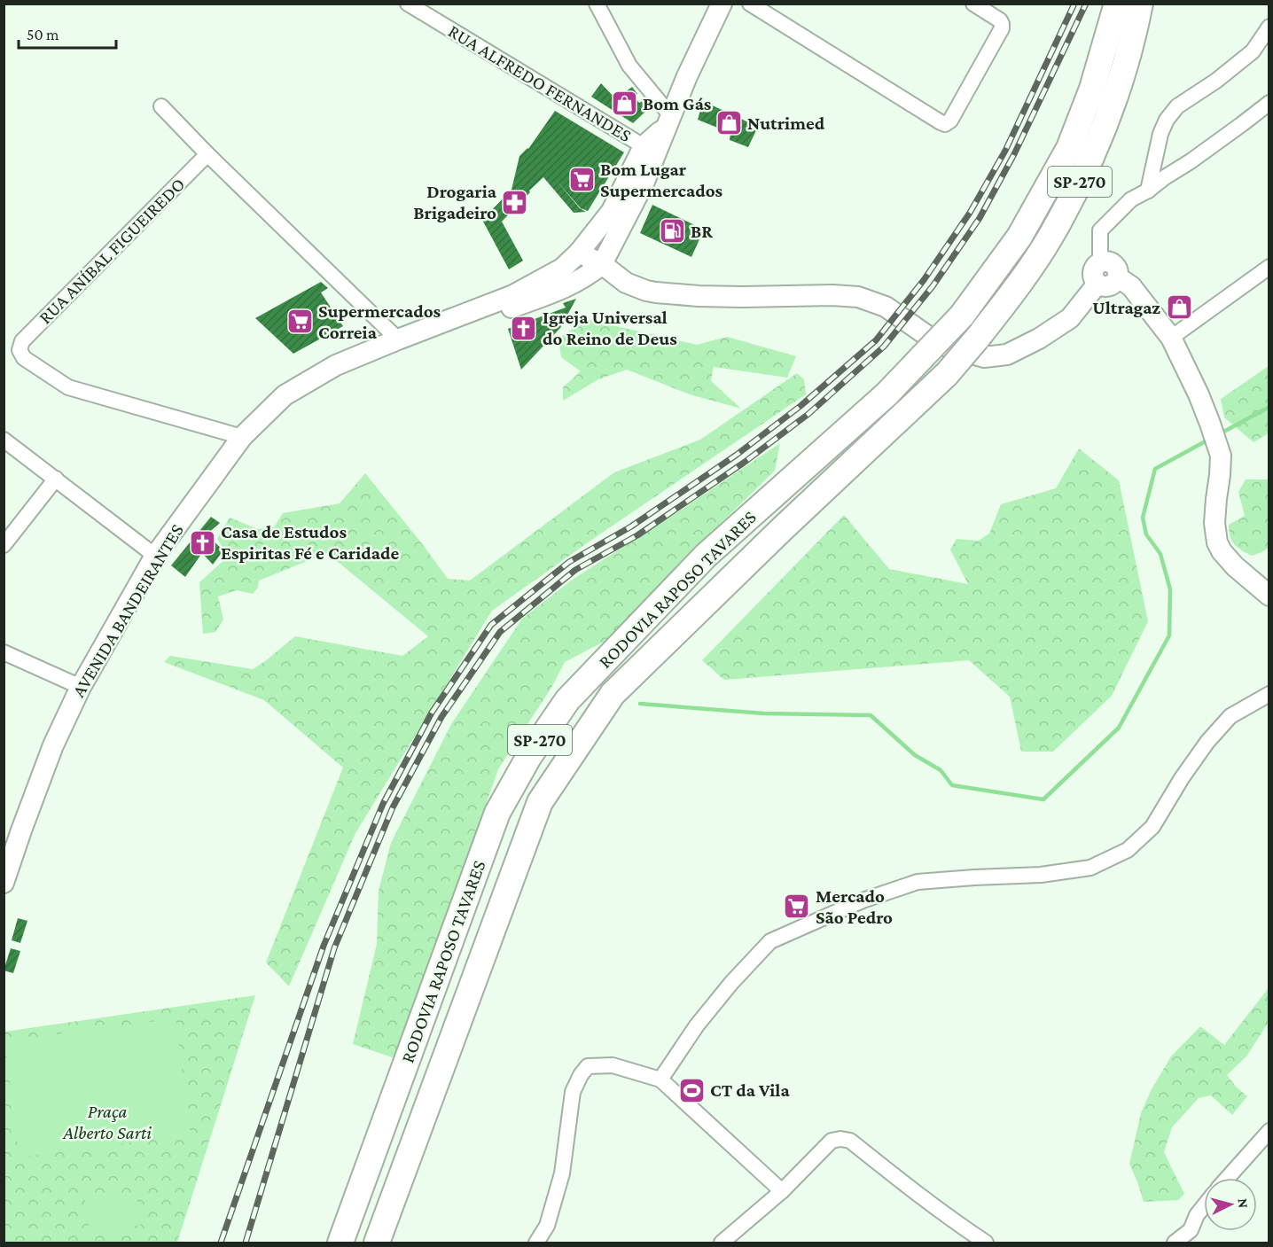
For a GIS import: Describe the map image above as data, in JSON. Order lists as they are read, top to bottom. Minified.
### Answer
{"streets":{"highway":["SP-270","RODOVIA RAPOSO TAVARES"],"main road":["AVENIDA BANDEIRANTES"],"street":["RUA ALFREDO FERNANDES","RUA ANÍBAL FIGUEIREDO"]},"crossings":[["RUA ALFREDO FERNANDES","AVENIDA BANDEIRANTES"],["RUA ANÍBAL FIGUEIREDO","AVENIDA BANDEIRANTES"]],"parks":["Praça Alberto Sarti"],"places":{"shop":["Bom Gás","Nutrimed","Ultragaz"],"supermarket":["Bom Lugar Supermercados","Supermercados Correia","Mercado São Pedro"],"pharmacy":["Drogaria Brigadeiro"],"fuel station":["BR"],"church":["Igreja Universal do Reino de Deus","Casa de Estudos Espiritas Fé e Caridade"],"sports":["CT da Vila"]},"scale_bar":"50 m","north":"right"}
